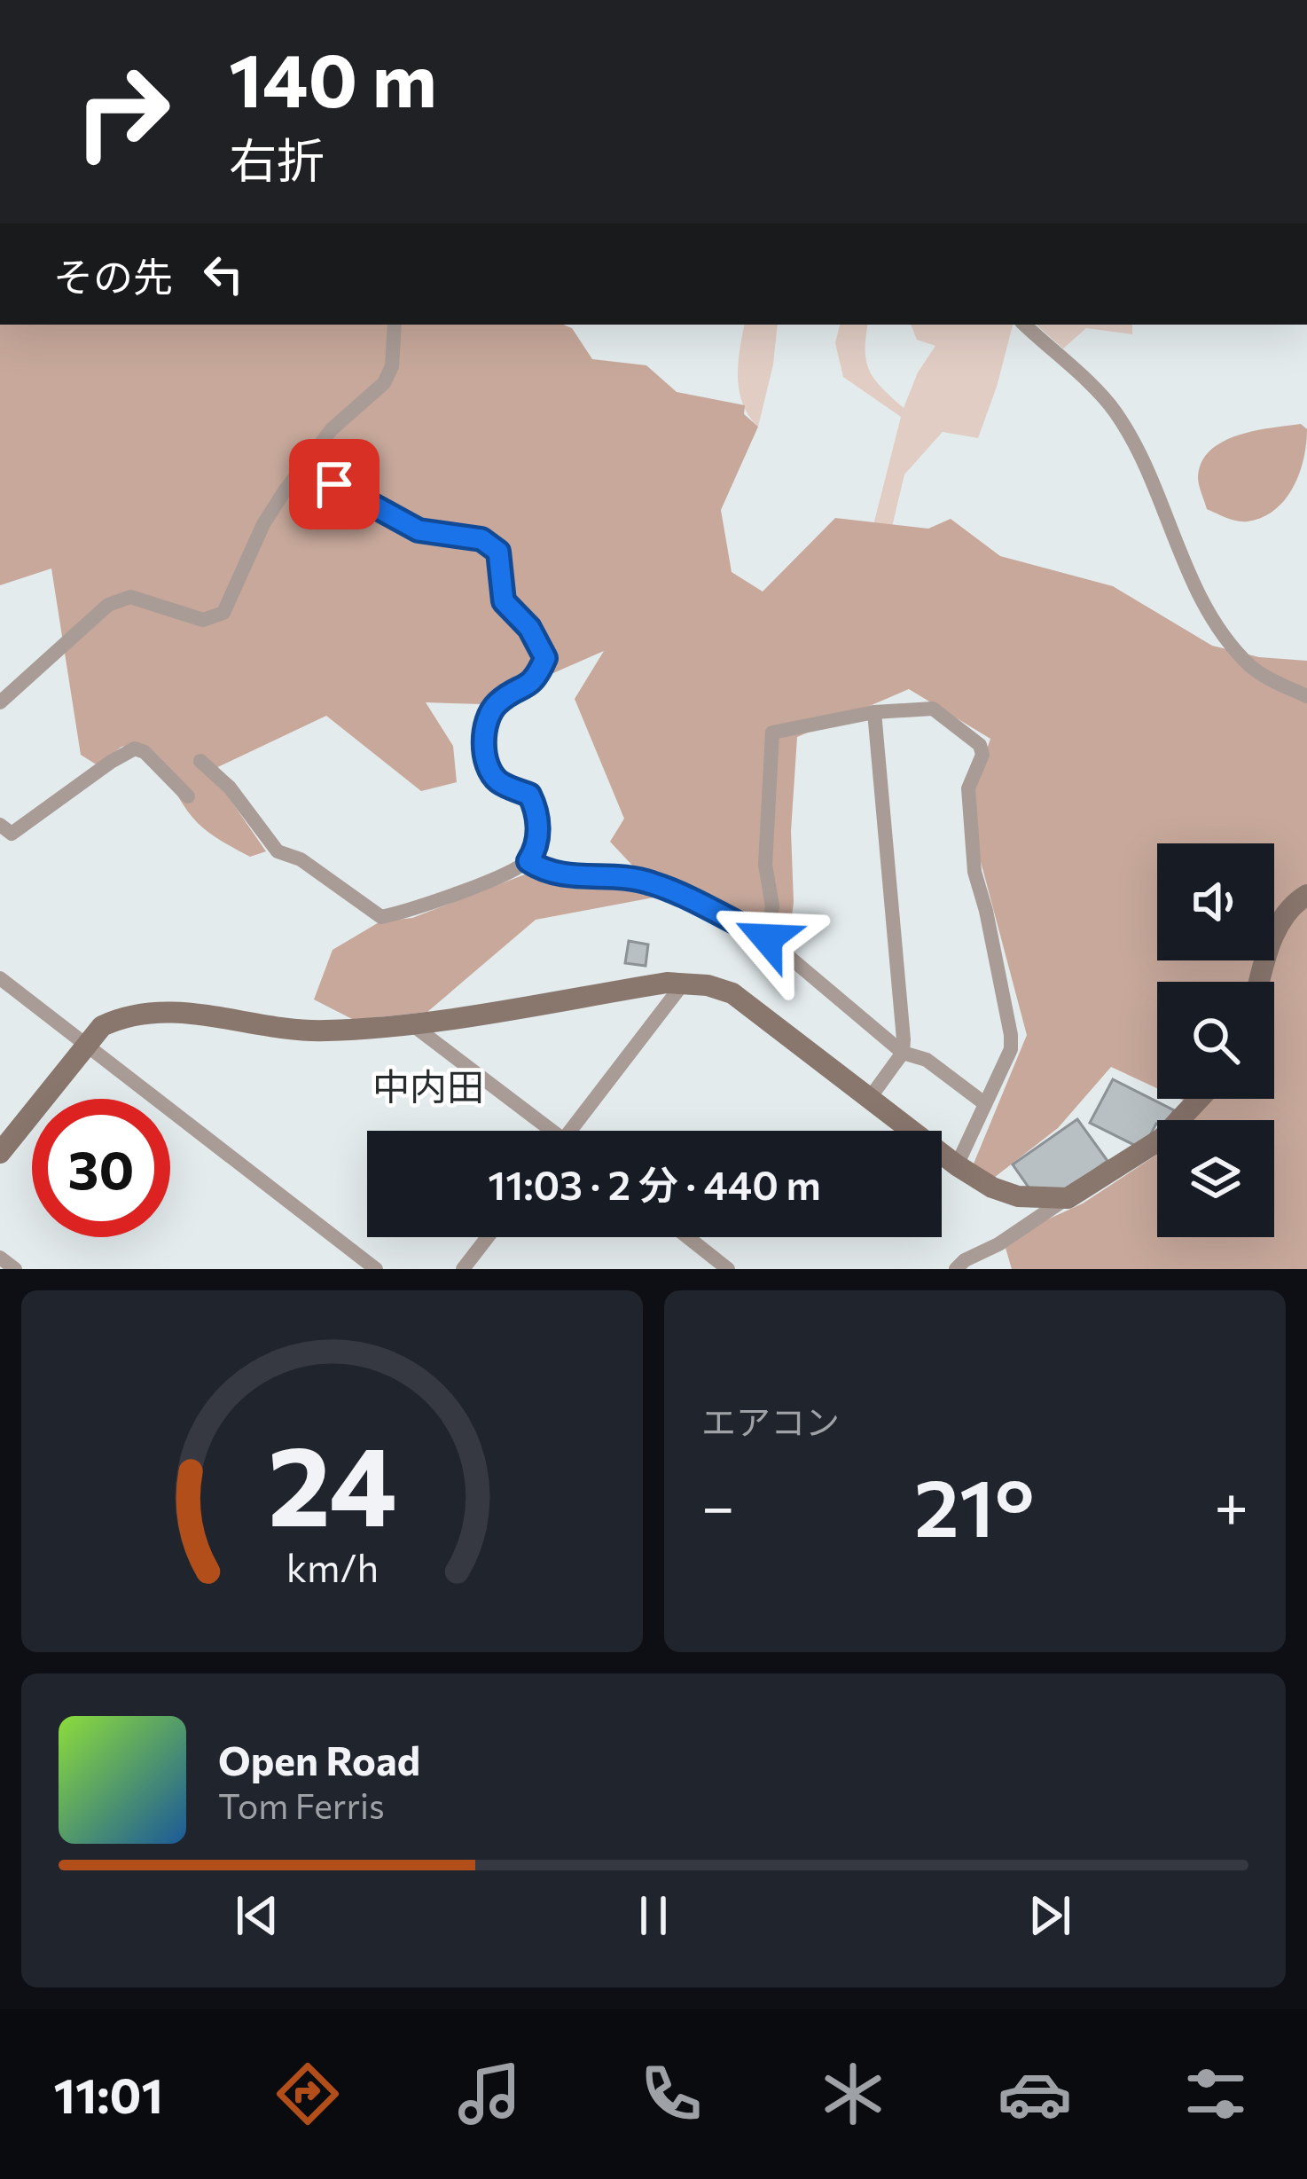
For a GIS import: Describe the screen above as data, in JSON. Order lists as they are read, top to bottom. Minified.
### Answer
{"districts":["中内田"],"page":{"turn":["140 m","右折"],"then":"その先","limit":"30","trip":"11:03 · 2 分 · 440 m","tile":"エアコン","heat":["−","21°","+"],"song":["Open Road","Tom Ferris"],"tabs":"11:01","gauge":["24","km/h"]}}
